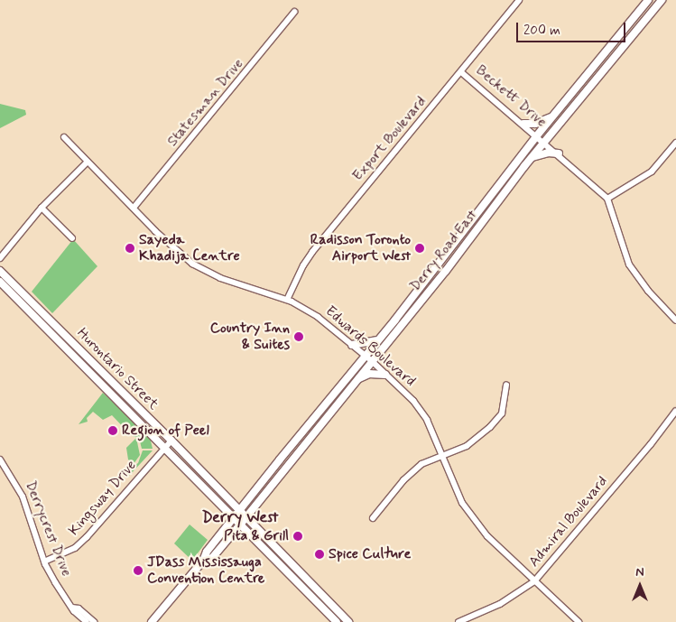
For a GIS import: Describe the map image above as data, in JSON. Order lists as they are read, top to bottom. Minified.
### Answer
{"streets":{"main road":["Derry Road East","Hurontario Street"],"street":["Beckett Drive","Statesman Drive","Export Boulevard","Edwards Boulevard","Kingsway Drive","Admiral Boulevard","Derrycrest Drive"]},"crossings":[["Beckett Drive","Export Boulevard"],["Beckett Drive","Derry Road East"],["Statesman Drive","Edwards Boulevard"],["Export Boulevard","Edwards Boulevard"],["Derry Road East","Edwards Boulevard"],["Derry Road East","Hurontario Street"],["Edwards Boulevard","Admiral Boulevard"],["Hurontario Street","Kingsway Drive"],["Kingsway Drive","Derrycrest Drive"]],"districts":["Derry West"],"places":["Sayeda Khadija Centre","Radisson Toronto Airport West","Country Inn & Suites","Region of Peel","Pita & Grill","Spice Culture","JDass Mississauga Convention Centre"],"scale_bar":"200 m","north":"top"}
